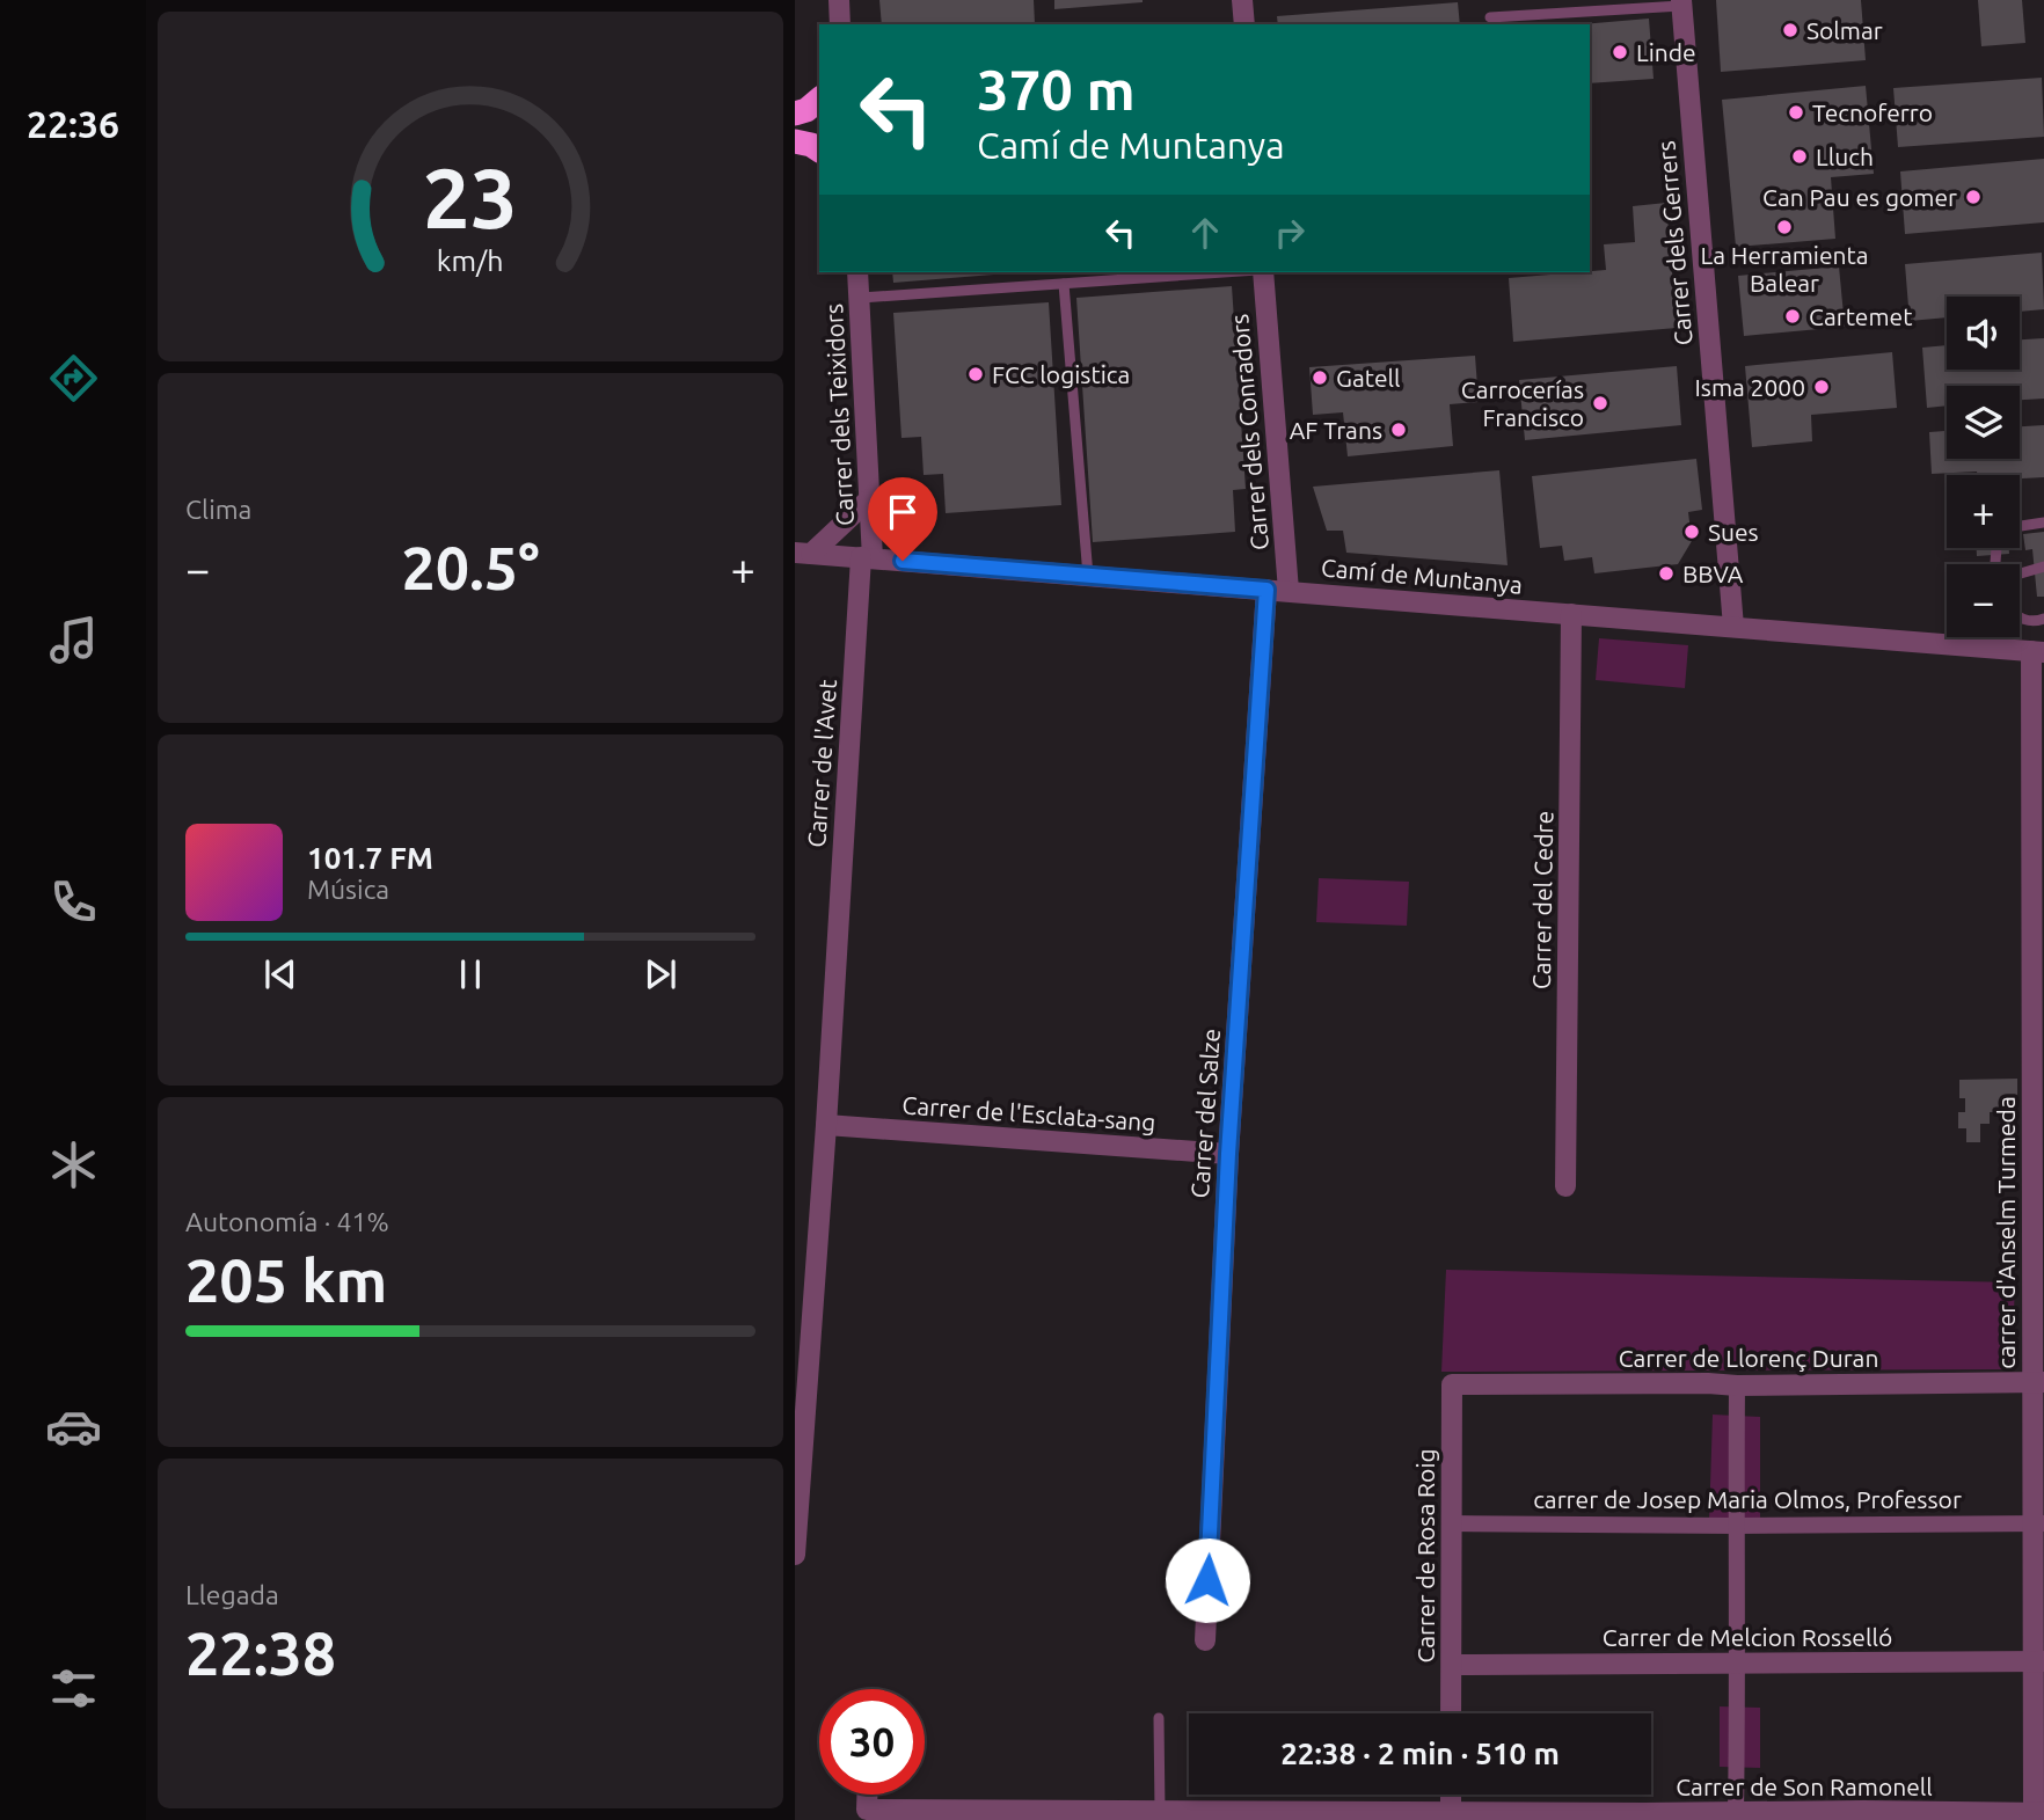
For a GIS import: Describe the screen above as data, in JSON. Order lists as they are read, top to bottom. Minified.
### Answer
{"streets":{"street":["Carrer dels Gerrers","Carrer dels Teixidors","Carrer dels Conradors","Camí de Muntanya","Carrer de l'Avet","Carrer del Cedre","Carrer de l'Esclata-sang","Carrer del Salze","carrer d'Anselm Turmeda","Carrer de Llorenç Duran","carrer de Josep Maria Olmos, Professor","Carrer de Rosa Roig","Carrer de Melcion Rosselló","Carrer de Son Ramonell"]},"crossings":[["Carrer dels Gerrers","Camí de Muntanya"],["Carrer dels Teixidors","Camí de Muntanya"],["Carrer dels Teixidors","Carrer de l'Avet"],["Carrer dels Conradors","Camí de Muntanya"],["Camí de Muntanya","Carrer de l'Avet"],["Camí de Muntanya","Carrer del Cedre"],["Camí de Muntanya","Carrer del Salze"],["Camí de Muntanya","carrer d'Anselm Turmeda"],["Carrer de l'Avet","Carrer de l'Esclata-sang"],["Carrer de l'Esclata-sang","Carrer del Salze"],["carrer d'Anselm Turmeda","Carrer de Llorenç Duran"],["carrer d'Anselm Turmeda","carrer de Josep Maria Olmos, Professor"],["carrer d'Anselm Turmeda","Carrer de Melcion Rosselló"],["carrer d'Anselm Turmeda","Carrer de Son Ramonell"],["Carrer de Llorenç Duran","Carrer de Rosa Roig"],["carrer de Josep Maria Olmos, Professor","Carrer de Rosa Roig"],["Carrer de Rosa Roig","Carrer de Melcion Rosselló"]],"places":["Solmar","Linde","Tecnoferro","Lluch","Can Pau es gomer","La Herramienta Balear","Cartemet","FCC logistica","Gatell","Isma 2000","Carrocerías Francisco","AF Trans","Sues","BBVA"],"page":{"tabs":"22:36","turn":["370 m","Camí de Muntanya"],"map_buttons":["+","−"],"tile":["Clima",["Autonomía · 41%","205 km"],["Llegada","22:38"]],"heat":["−","20.5°","+"],"song":["101.7 FM","Música"],"limit":"30","trip":"22:38 · 2 min · 510 m","gauge":["23","km/h"]}}
